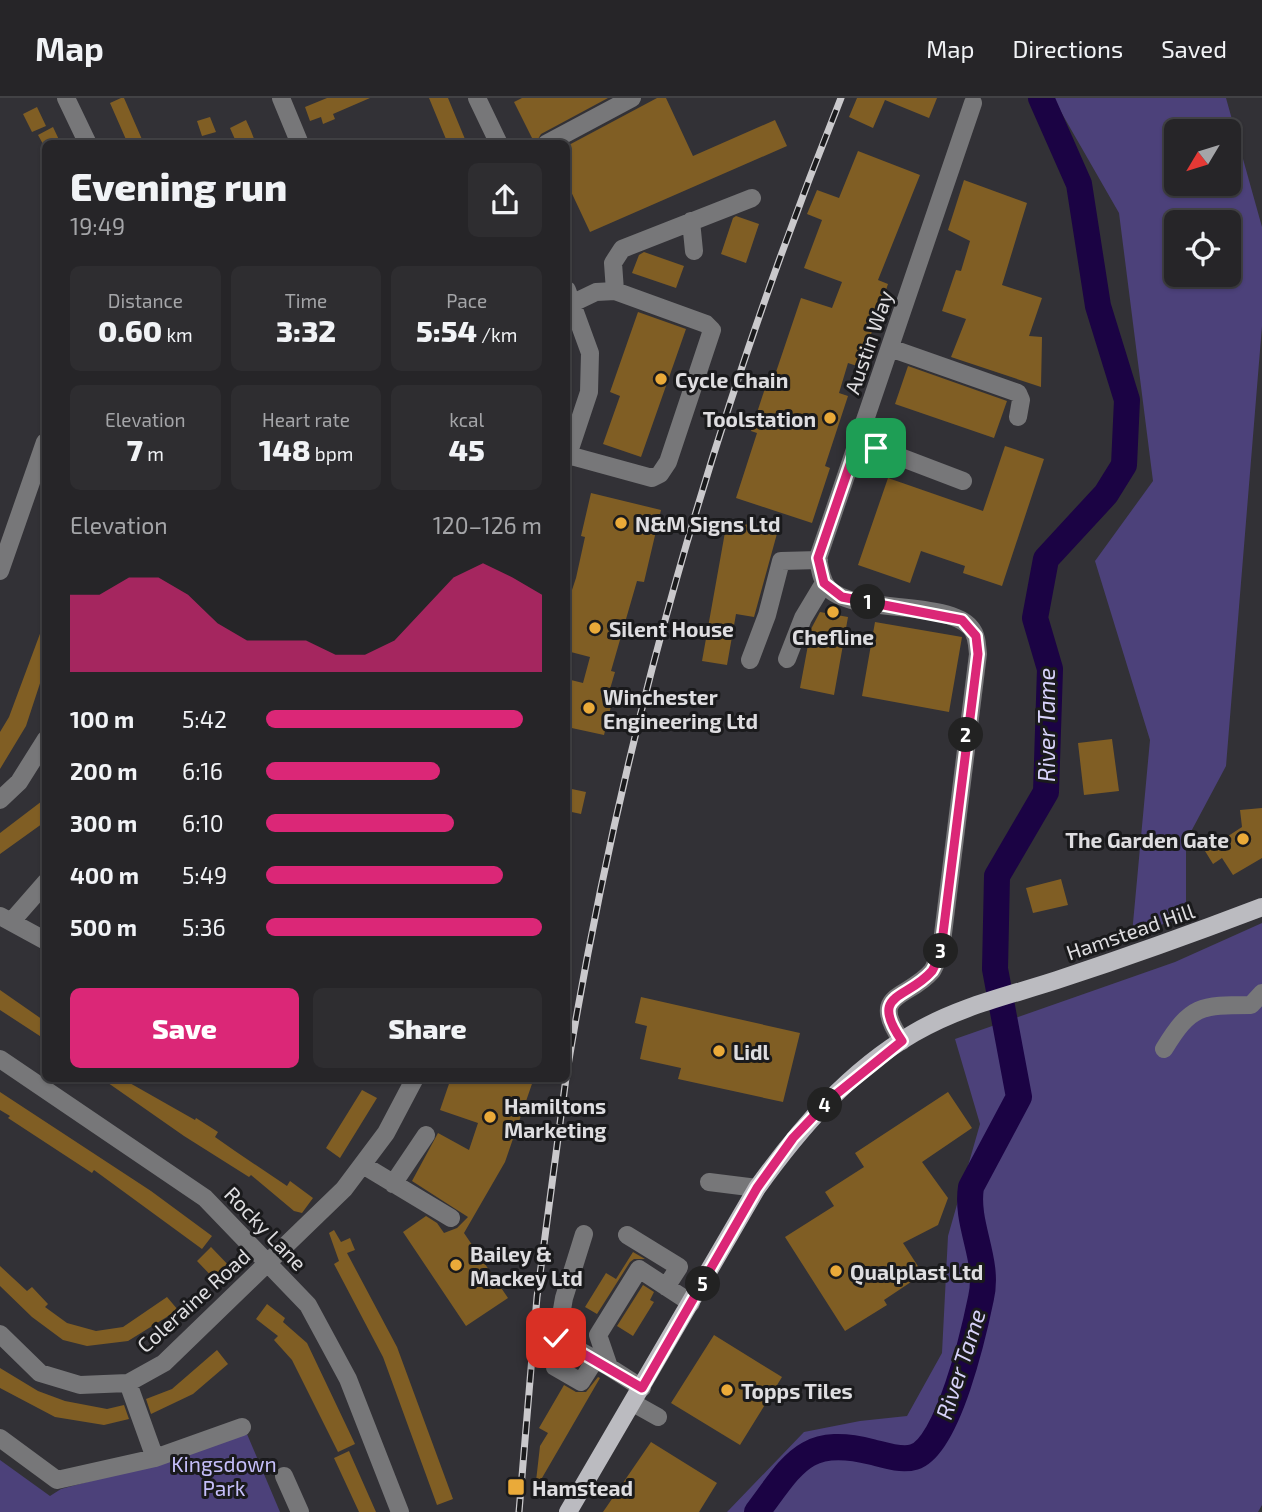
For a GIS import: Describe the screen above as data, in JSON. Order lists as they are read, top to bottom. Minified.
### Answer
{"streets":{"main road":["Hamstead Hill"],"street":["Austin Way","Rocky Lane","Coleraine Road"]},"crossings":[["Rocky Lane","Coleraine Road"]],"water":["River Tame"],"parks":["Kingsdown Park"],"places":{"other":["Cycle Chain","Toolstation","N&M Signs Ltd","Chefline","Silent House","Winchester Engineering Ltd","The Garden Gate","Lidl","Hamiltons Marketing","Bailey & Mackey Ltd","Qualplast Ltd","Topps Tiles"],"transit":["Hamstead"]},"north":"bottom left","page":{"header":"Map","nav":["Map","Directions","Saved"],"heading":["Evening run","19:49"],"stats":[["Distance","0.60 km"],["Time","3:32"],["Pace","5:54 /km"],["Elevation","7 m"],["Heart rate","148 bpm"],["kcal","45"]],"chart":["Elevation","120–126 m"],"pins":["1","2","3","4","5"],"list":[{"name":"100 m","note":"5:42"},{"name":"200 m","note":"6:16"},{"name":"300 m","note":"6:10"},{"name":"400 m","note":"5:49"},{"name":"500 m","note":"5:36"}],"buttons":["Save","Share"]}}
